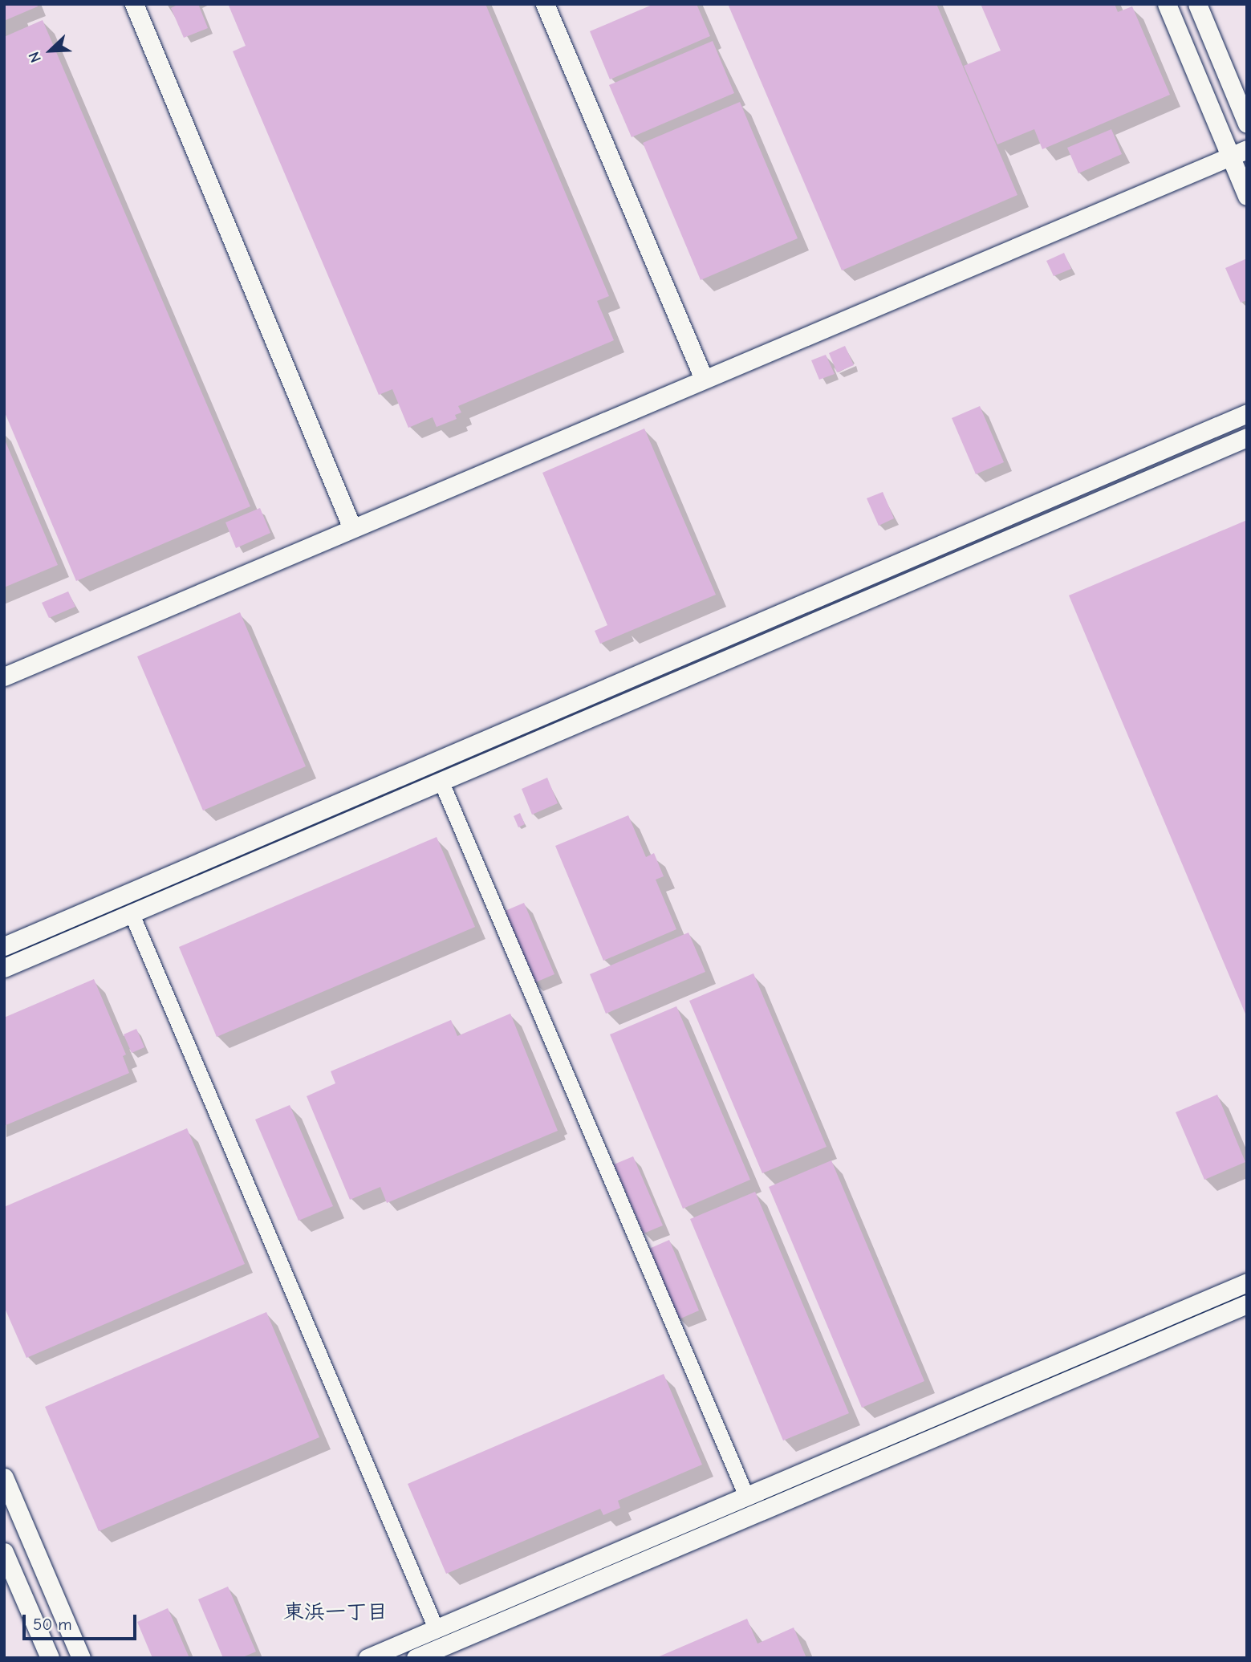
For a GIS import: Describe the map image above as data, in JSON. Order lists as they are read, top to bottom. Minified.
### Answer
{"districts":["東浜一丁目"],"scale_bar":"50 m","north":"bottom left"}
